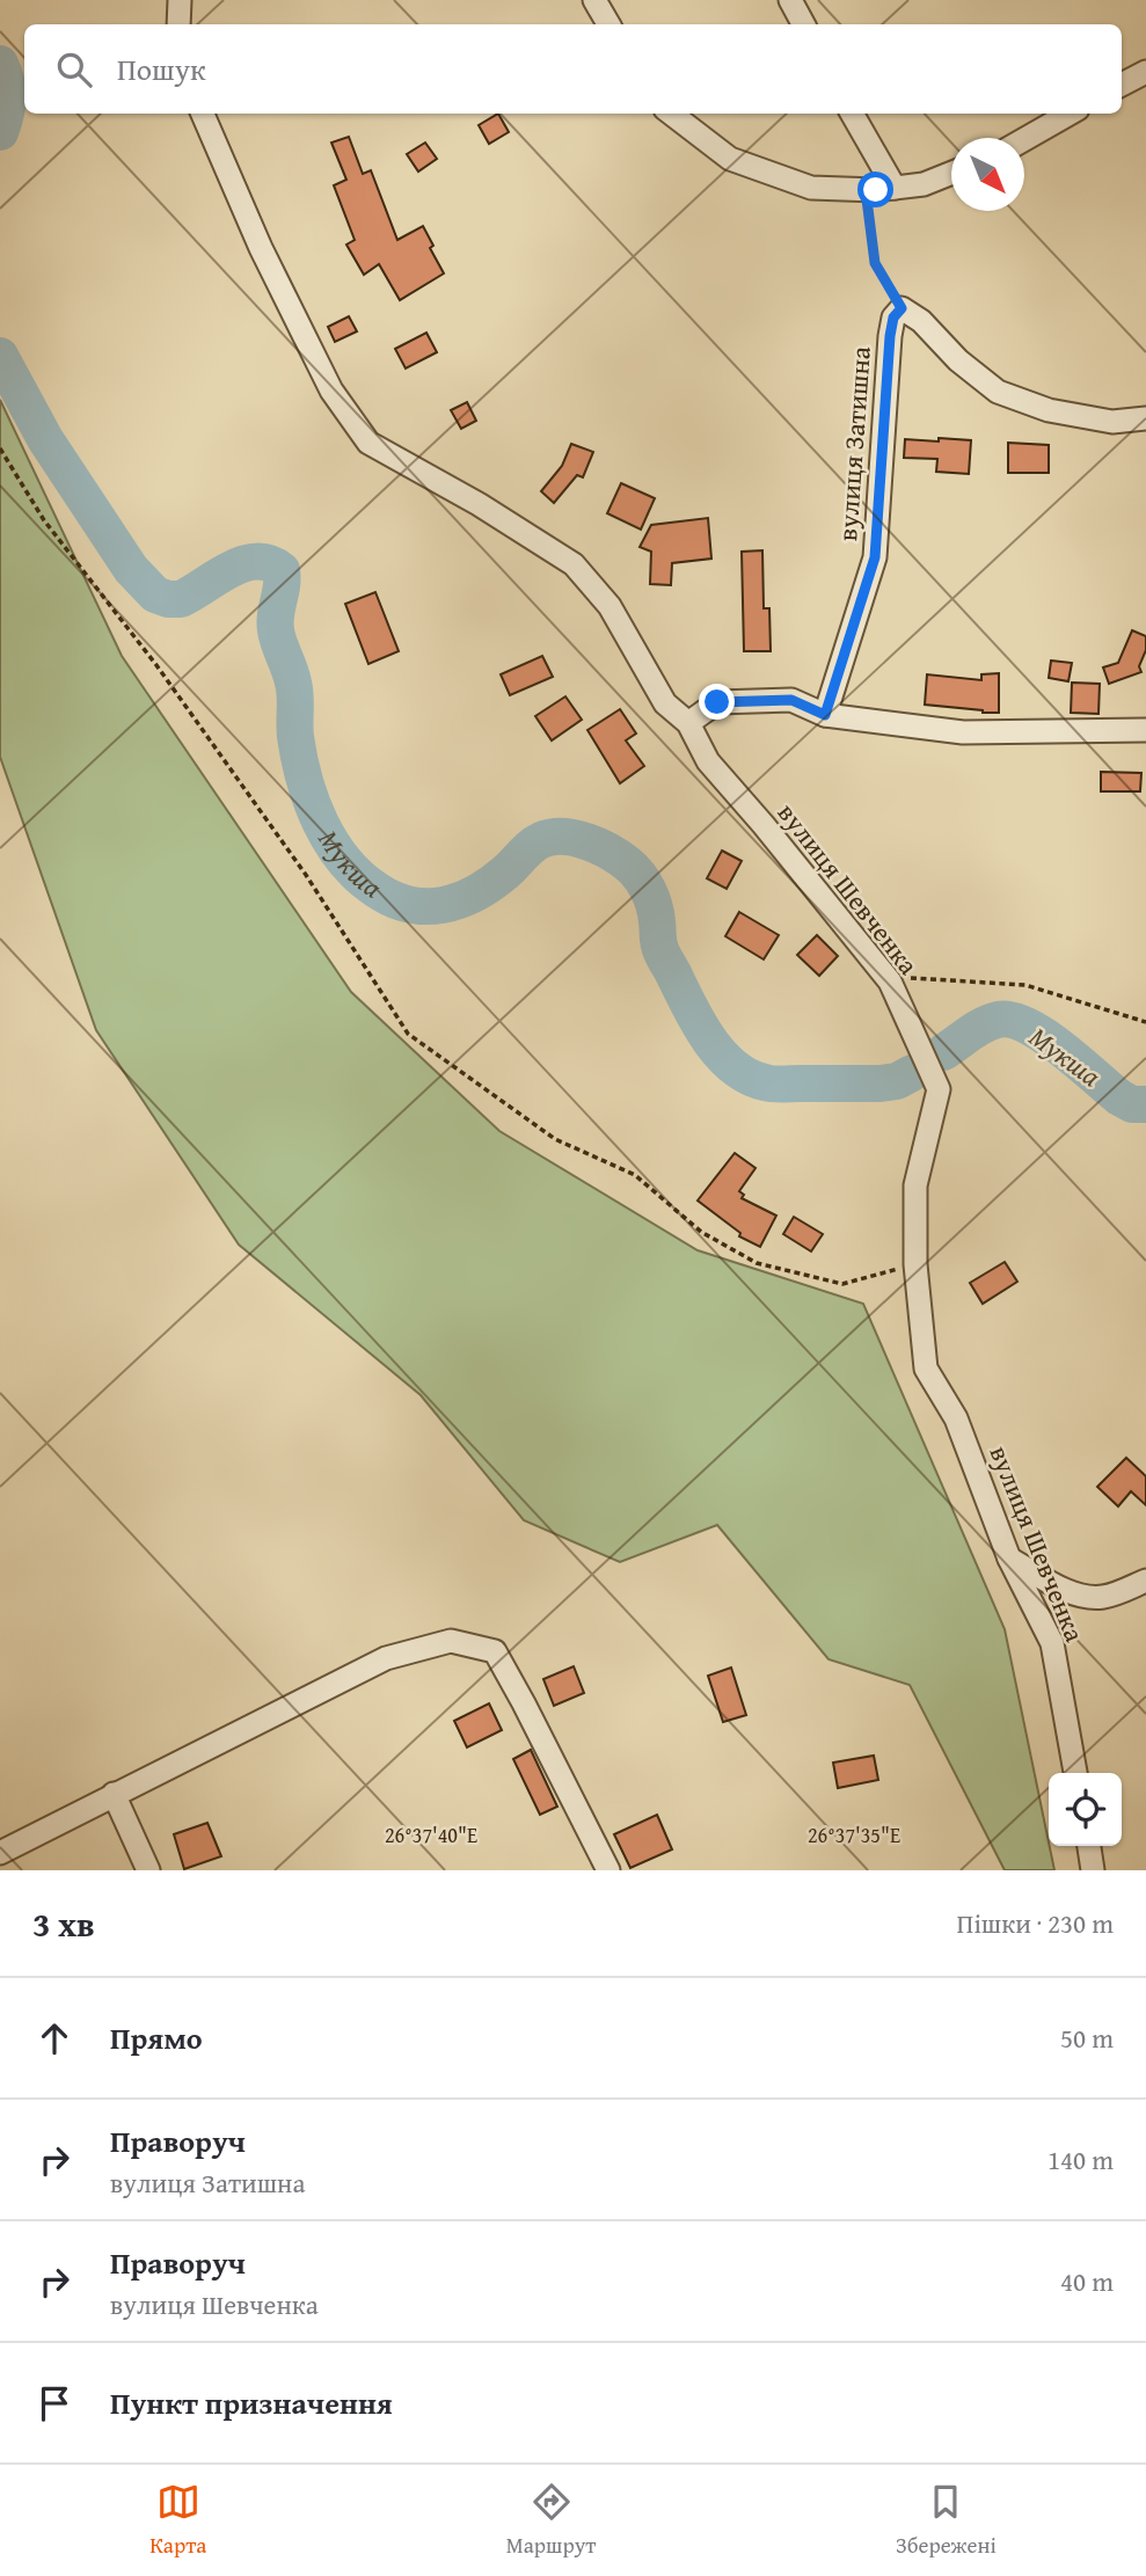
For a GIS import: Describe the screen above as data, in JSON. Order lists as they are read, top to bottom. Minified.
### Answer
{"streets":{"street":["вулиця Затишна","вулиця Шевченка"]},"water":["Мукша"],"north":"bottom right","page":{"search":"Пошук","heading":["3 хв","Пішки · 230 m"],"list":[["Прямо","50 m"],["Праворуч","вулиця Затишна","140 m"],["Праворуч","вулиця Шевченка","40 m"],"Пункт призначення"],"nav":["Карта","Маршрут","Збережені"]},"coordinates":["26°37'40\"E","26°37'35\"E"]}
